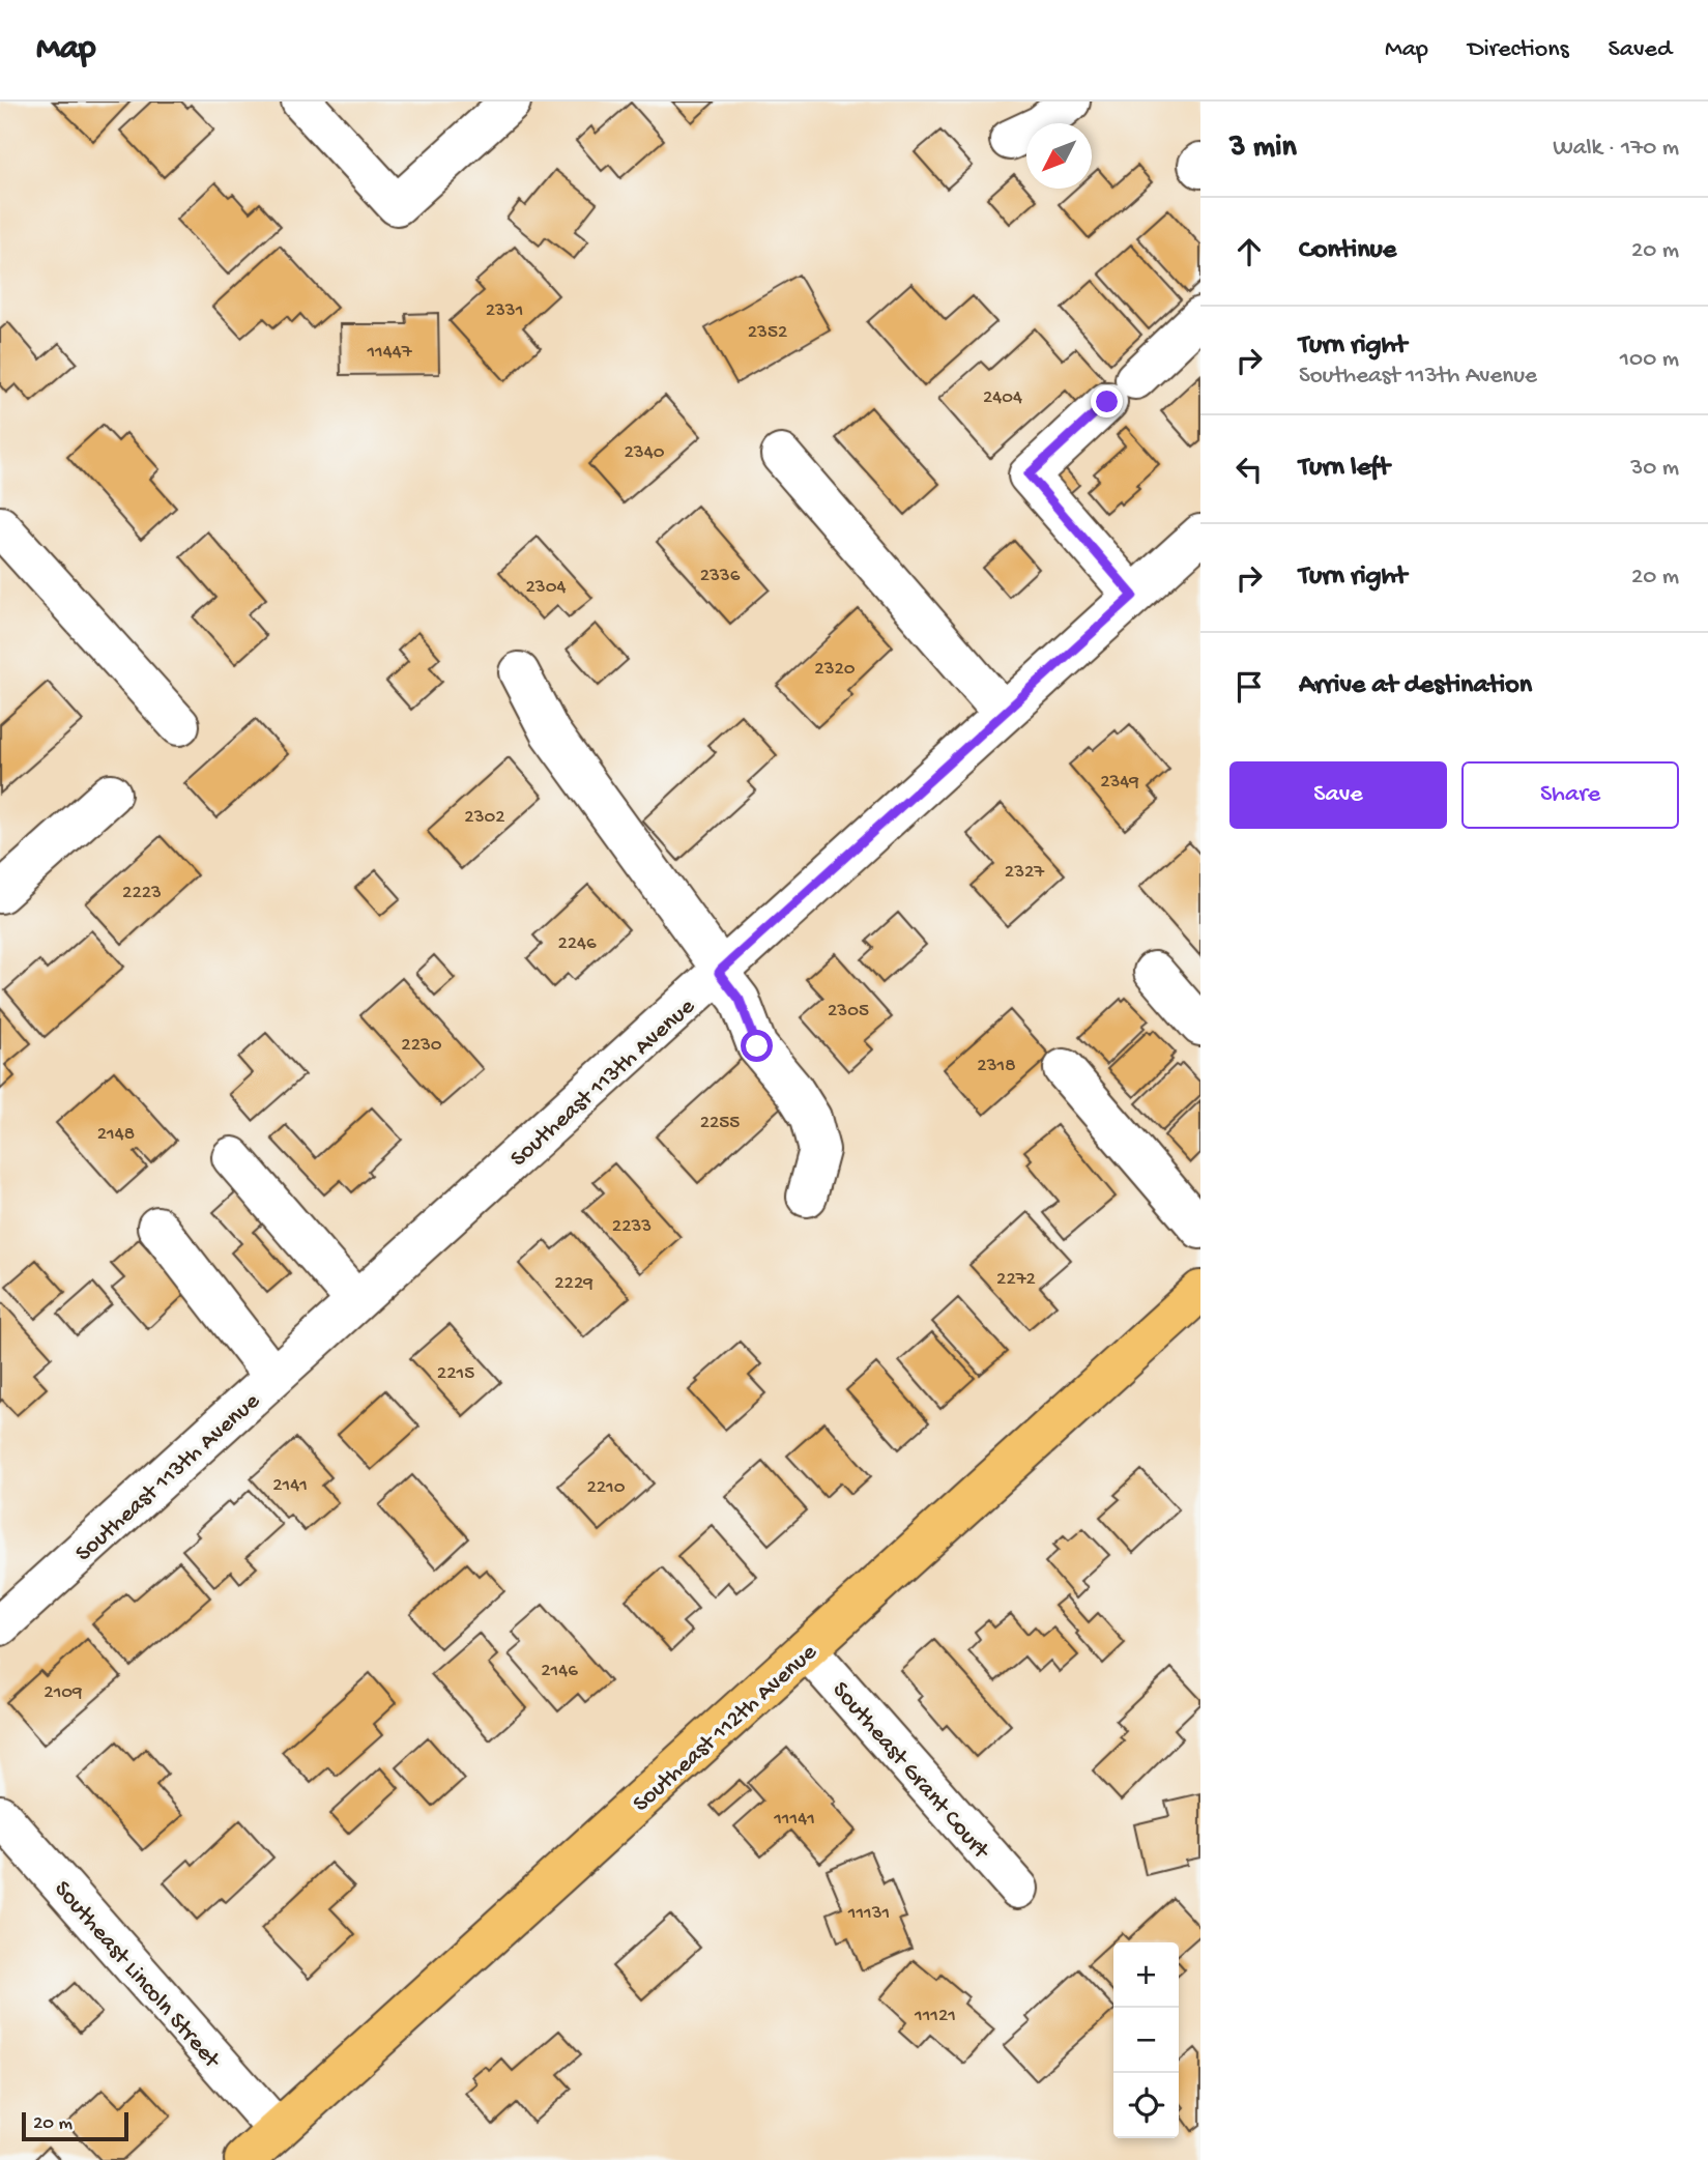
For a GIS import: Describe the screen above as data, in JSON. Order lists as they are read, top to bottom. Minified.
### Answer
{"streets":{"main road":["Southeast 112th Avenue"],"street":["Southeast 113th Avenue","Southeast Grant Court","Southeast Lincoln Street"]},"crossings":[["Southeast 112th Avenue","Southeast Grant Court"],["Southeast 112th Avenue","Southeast Lincoln Street"]],"house_numbers":["2331","2352","11447","2404","2340","2336","2304","2320","2349","2302","2327","2223","2246","2305","2230","2318","2255","2148","2233","2272","2229","2215","2141","2210","2146","2109","11141","11131","11121"],"scale_bar":"20 m","north":"bottom left","page":{"header":"Map","nav":["Map","Directions","Saved"],"heading":["3 min","Walk · 170 m"],"list":[["Continue","20 m"],["Turn right","Southeast 113th Avenue","100 m"],["Turn left","30 m"],["Turn right","20 m"],"Arrive at destination"],"buttons":["Save","Share"],"map_buttons":["+","−"],"scale":"20 m"}}
